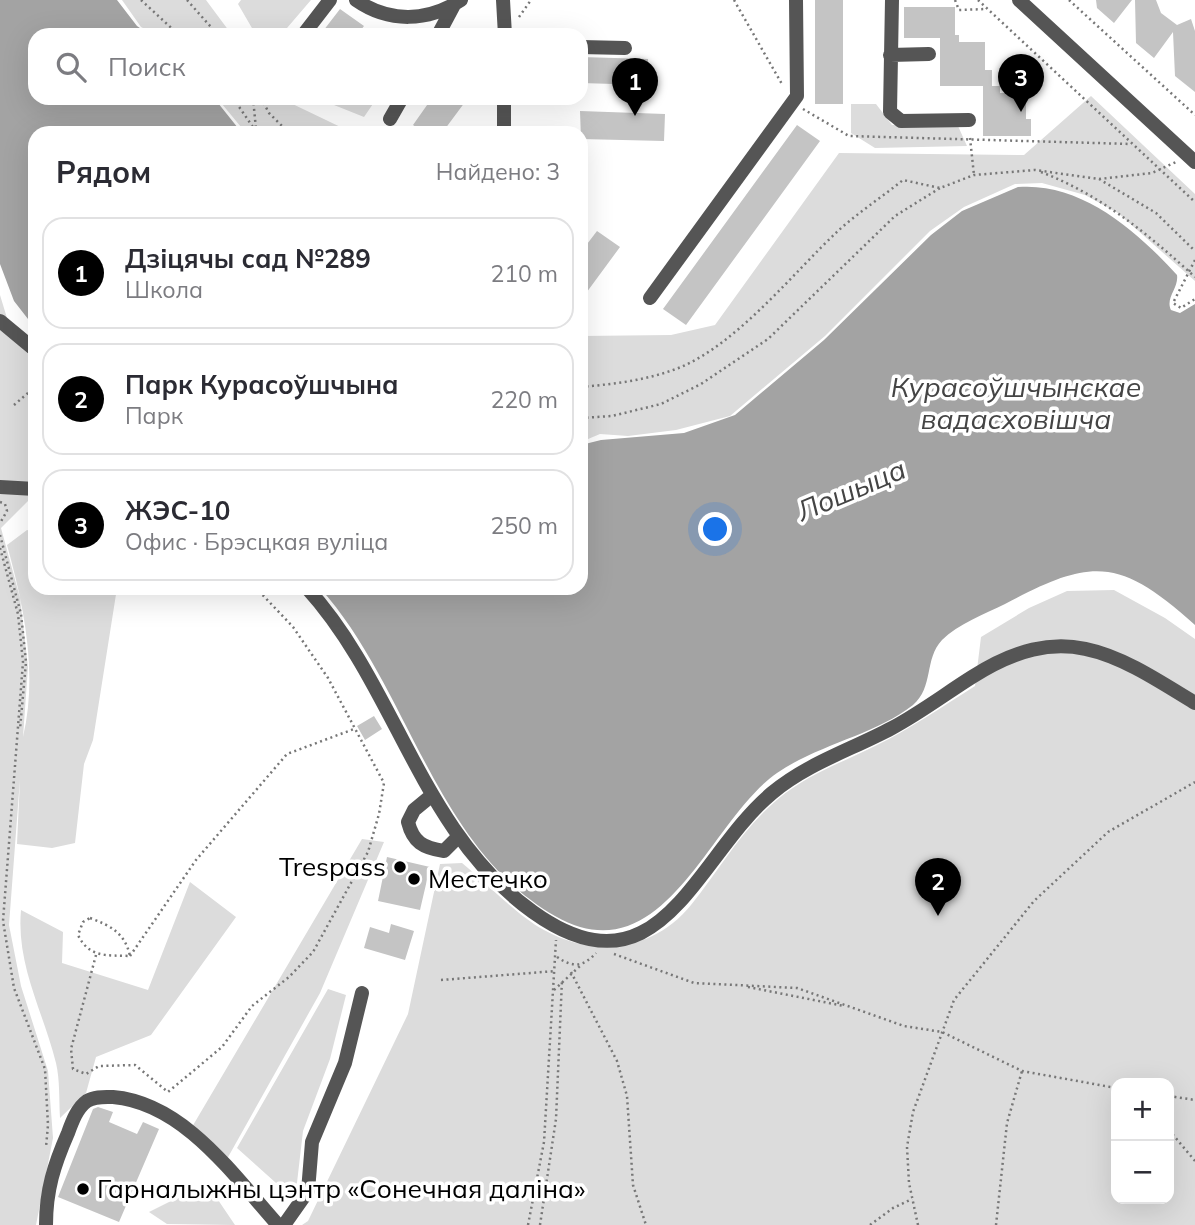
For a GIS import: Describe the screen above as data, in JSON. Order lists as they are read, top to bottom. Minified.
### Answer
{"water":["Курасоўшчынскае вадасховішча","Лошыца"],"places":["Trespass","Местечко","Гарналыжны цэнтр «Сонечная даліна»"],"page":{"search":"Поиск","pins":["3","1","2"],"heading":["Рядом","Найдено: 3"],"list":[{"mark":"1","name":"Дзіцячы сад №289","note":"Школа","value":"210 m"},{"mark":"2","name":"Парк Курасоўшчына","note":"Парк","value":"220 m"},{"mark":"3","name":"ЖЭС-10","note":"Офис · Брэсцкая вуліца","value":"250 m"}],"map_buttons":["+","−"]}}
